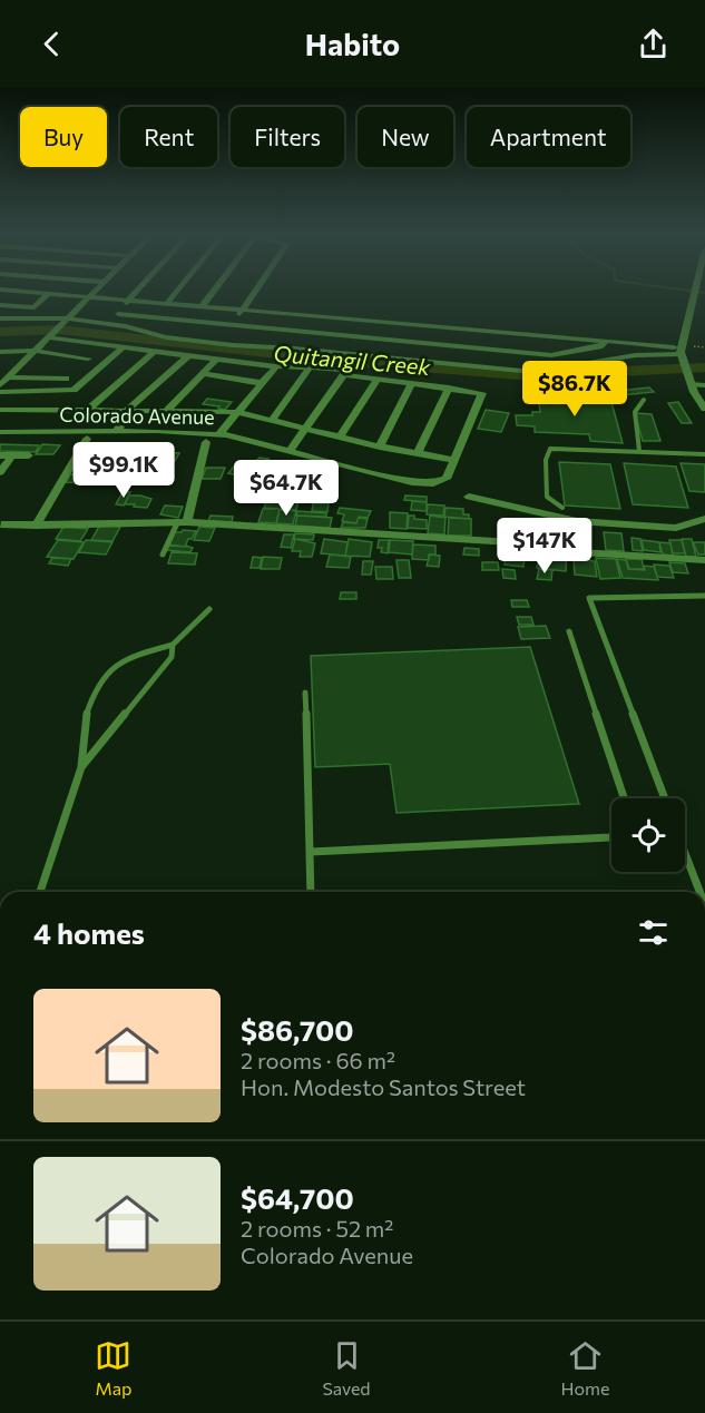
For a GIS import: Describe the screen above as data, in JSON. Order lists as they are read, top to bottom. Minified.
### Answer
{"streets":{"street":["Colorado Avenue"]},"water":["Quitangil Creek"],"page":{"header":"Habito","chip":["Buy","Rent","Filters","New","Apartment"],"price":["$86.7K","$99.1K","$64.7K","$147K"],"heading":"4 homes","list":[{"name":"$86,700","note":"2 rooms · 66 m² · Hon. Modesto Santos Street"},{"name":"$64,700","note":"2 rooms · 52 m² · Colorado Avenue"}],"tabs":["Map","Saved","Home"]}}
